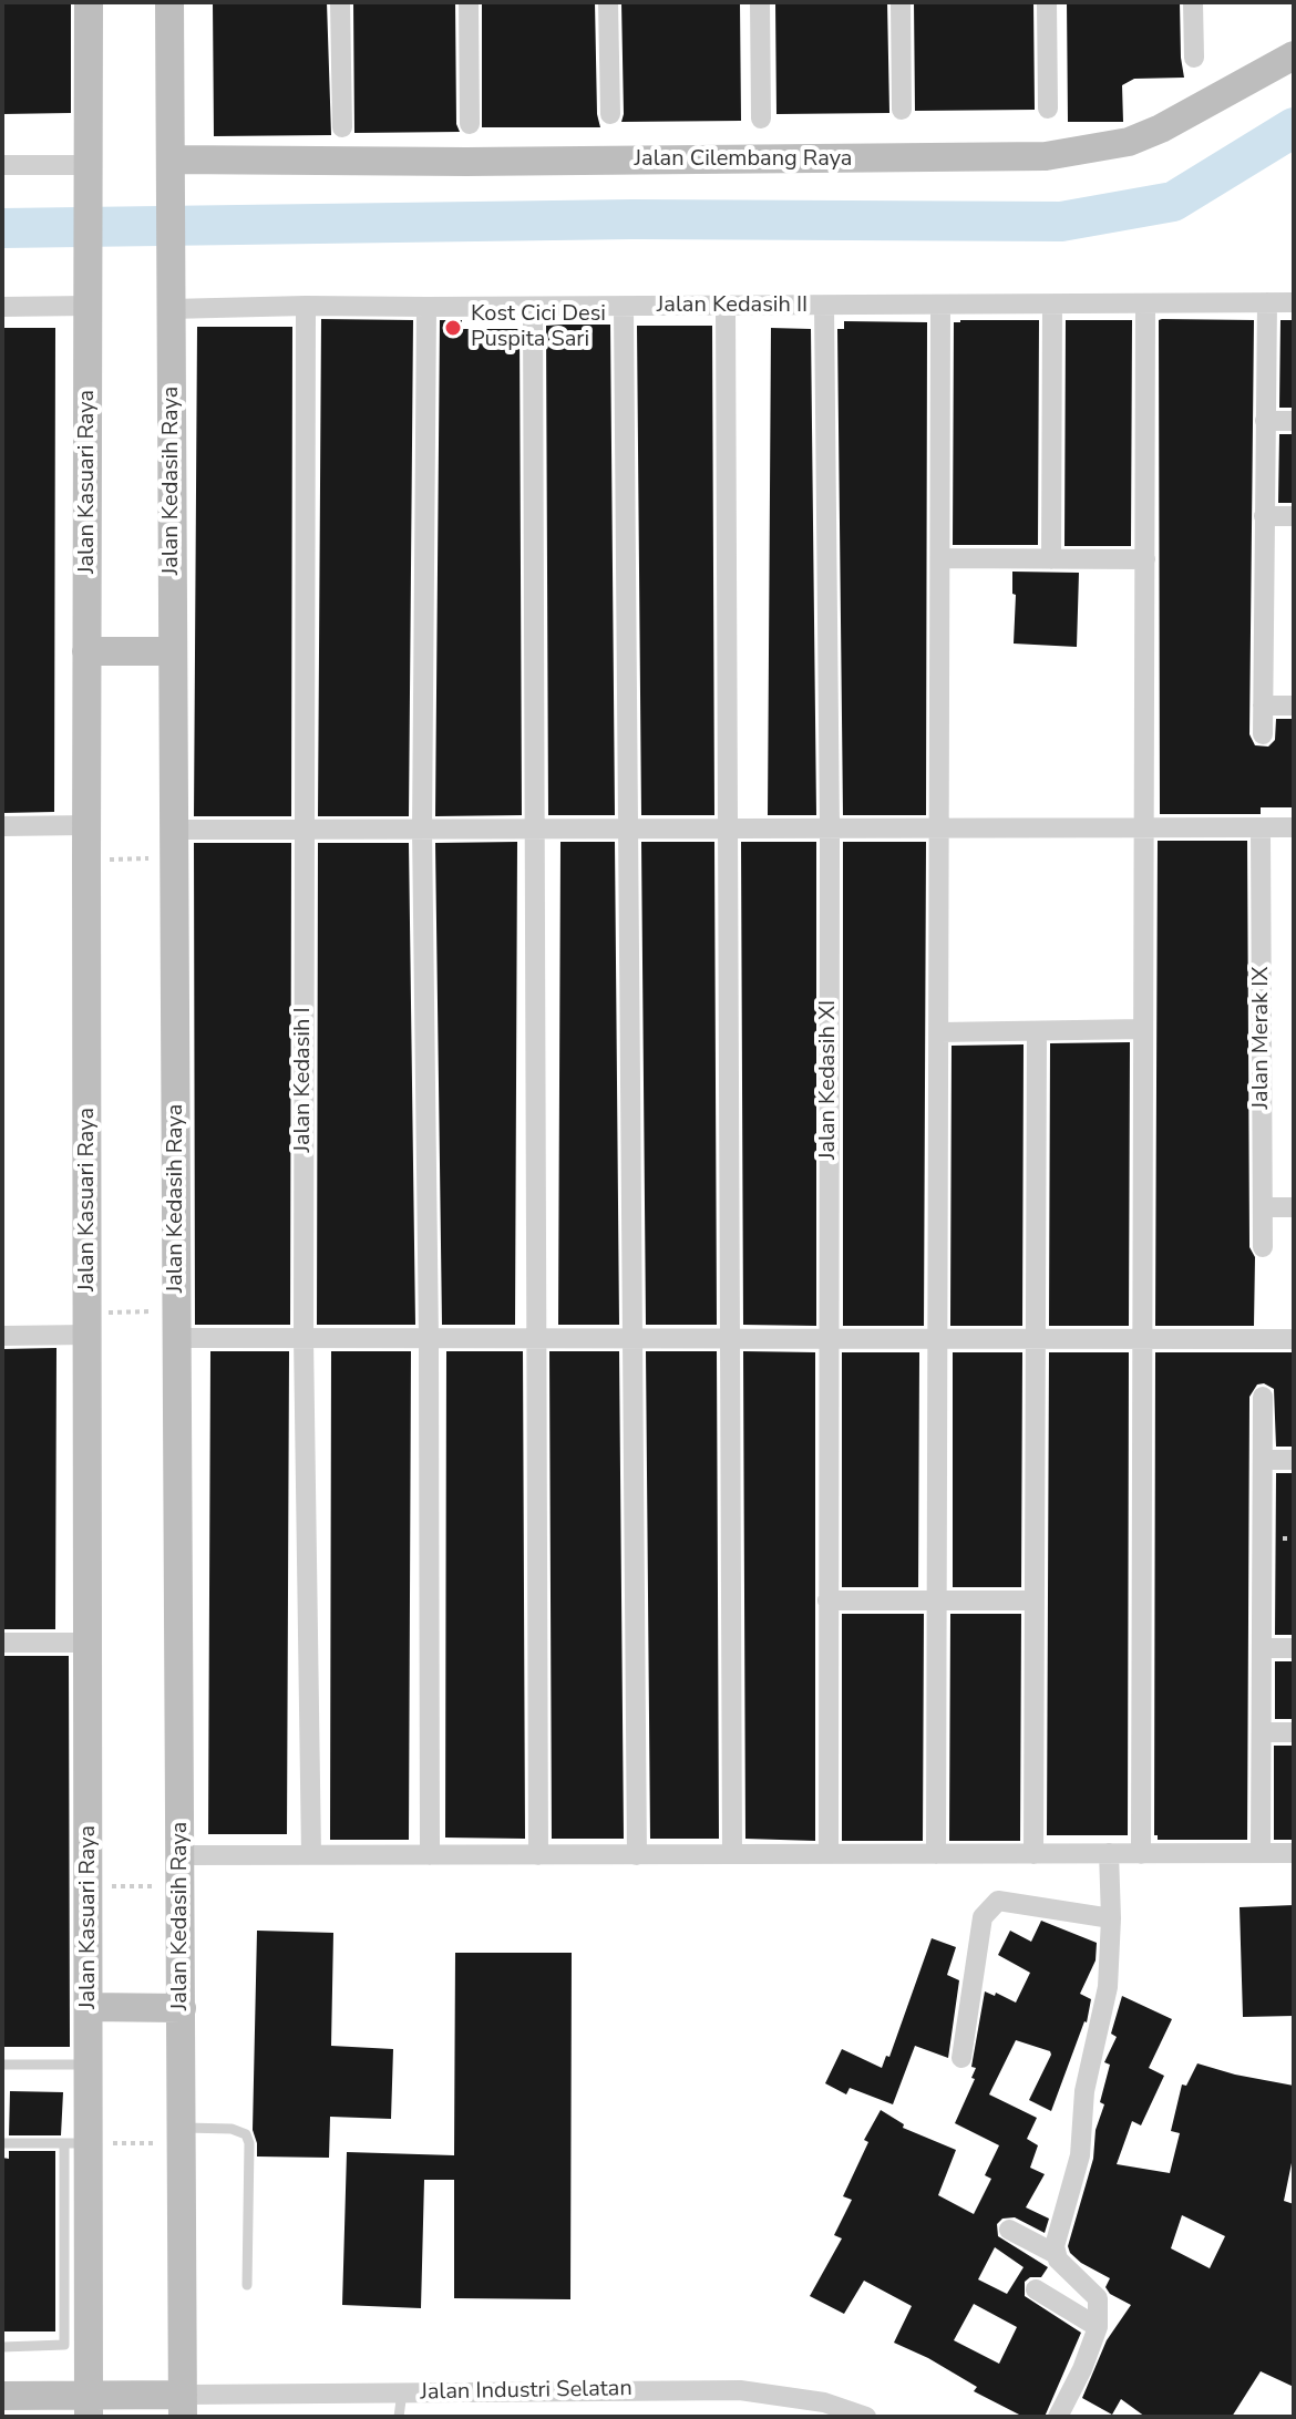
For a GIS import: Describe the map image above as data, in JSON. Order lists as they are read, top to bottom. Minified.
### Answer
{"streets":{"main road":["Jalan Cilembang Raya","Jalan Kedasih Raya","Jalan Kasuari Raya"],"street":["Jalan Kedasih II","Jalan Merak IX","Jalan Kedasih I","Jalan Kedasih XI","Jalan Industri Selatan"]},"crossings":[["Jalan Cilembang Raya","Jalan Kedasih Raya"],["Jalan Kedasih II","Jalan Kedasih Raya"],["Jalan Kedasih II","Jalan Kedasih I"],["Jalan Kedasih II","Jalan Kedasih XI"],["Jalan Kedasih Raya","Jalan Industri Selatan"]],"places":["Kost Cici Desi Puspita Sari"]}
